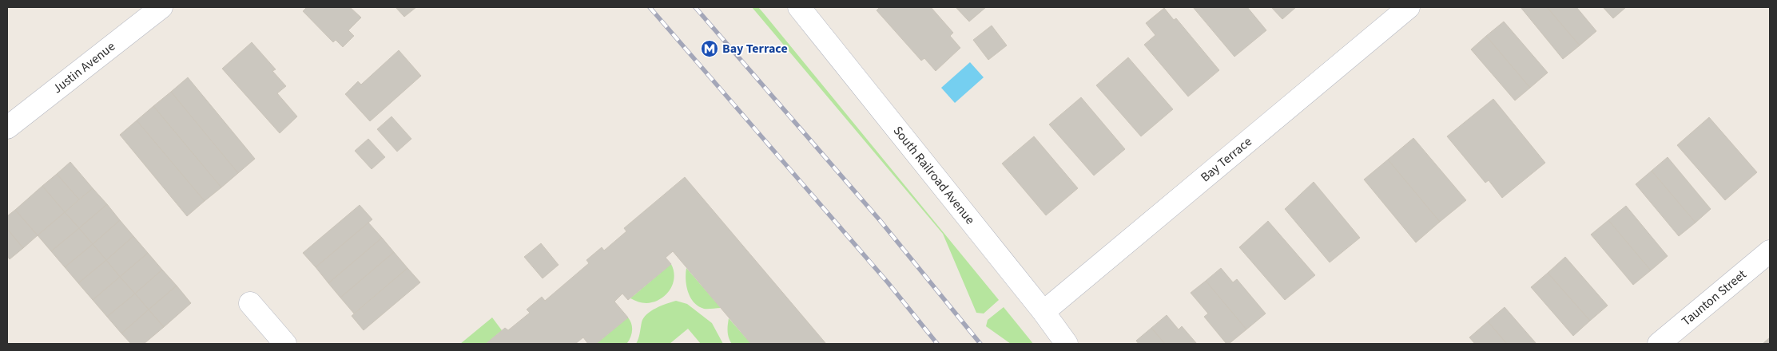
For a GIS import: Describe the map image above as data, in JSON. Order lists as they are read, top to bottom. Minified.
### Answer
{"streets":{"street":["Justin Avenue","Bay Terrace","South Railroad Avenue","Taunton Street"]},"crossings":[["Bay Terrace","South Railroad Avenue"]],"places":{"metro station":["Bay Terrace"]}}
